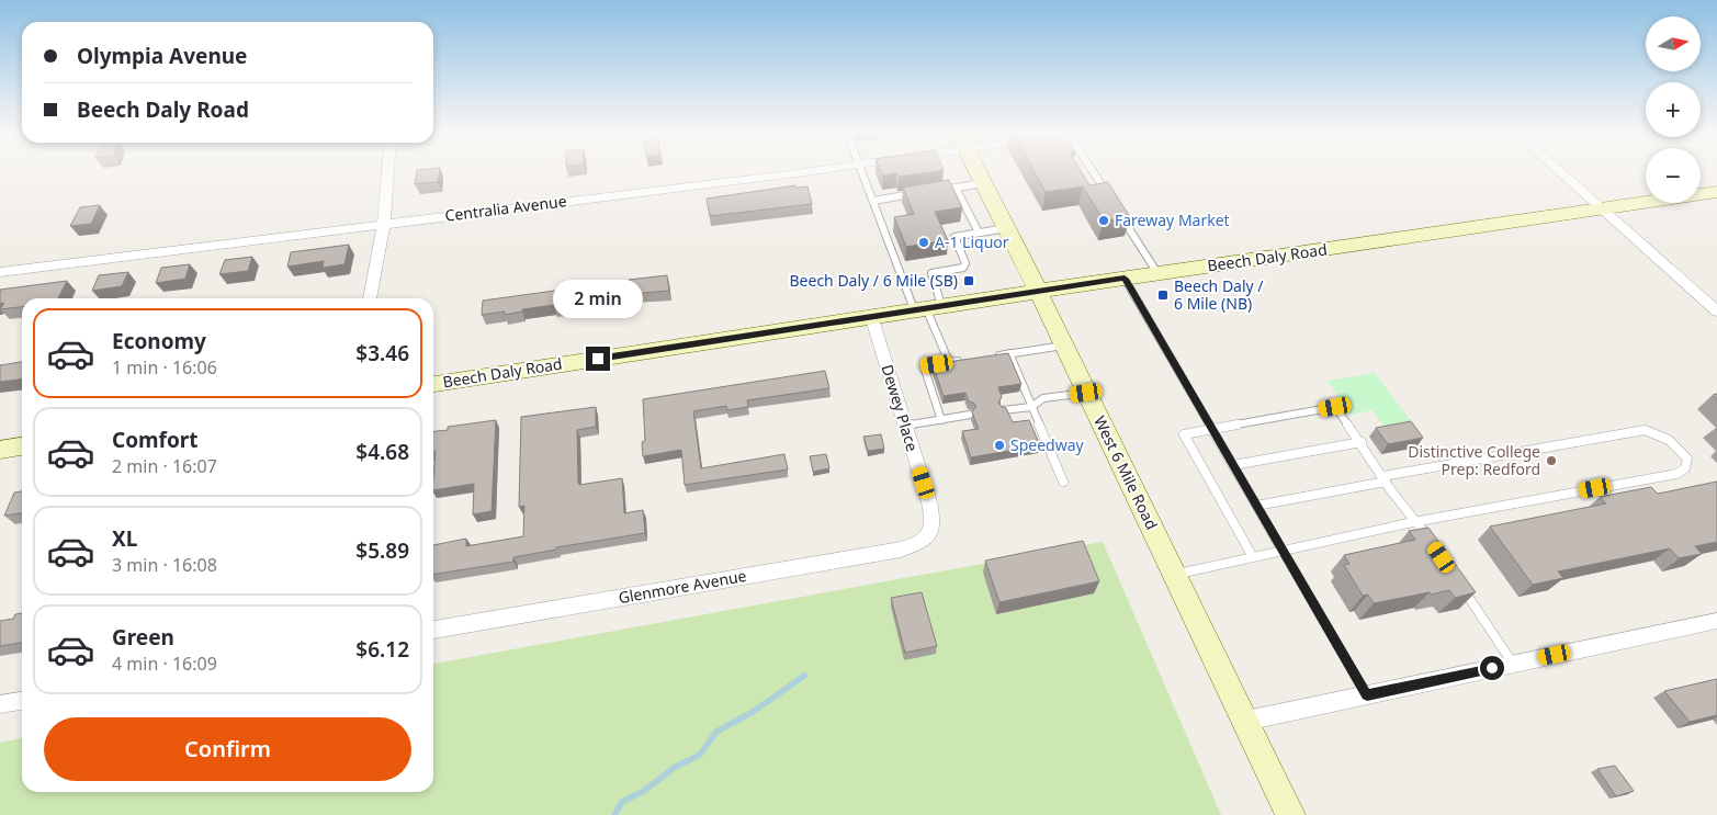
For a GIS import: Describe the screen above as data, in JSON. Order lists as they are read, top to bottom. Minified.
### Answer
{"streets":{"main road":["Beech Daly Road","West 6 Mile Road"],"street":["Centralia Avenue","Dewey Place","Glenmore Avenue"]},"crossings":[["Beech Daly Road","Dewey Place"],["Beech Daly Road","West 6 Mile Road"],["Dewey Place","Glenmore Avenue"]],"places":{"other":["Fareway Market","A-1 Liquor","Speedway","Distinctive College Prep: Redford"],"transit":["Beech Daly / 6 Mile (SB)","Beech Daly / 6 Mile (NB)"]},"north":"right","page":{"map_buttons":["+","−"],"banner":["Olympia Avenue","Beech Daly Road"],"bubble":"2 min","list":[{"name":"Economy","note":"1 min · 16:06","value":"$3.46"},{"name":"Comfort","note":"2 min · 16:07","value":"$4.68"},{"name":"XL","note":"3 min · 16:08","value":"$5.89"},{"name":"Green","note":"4 min · 16:09","value":"$6.12"}],"buttons":"Confirm"}}
